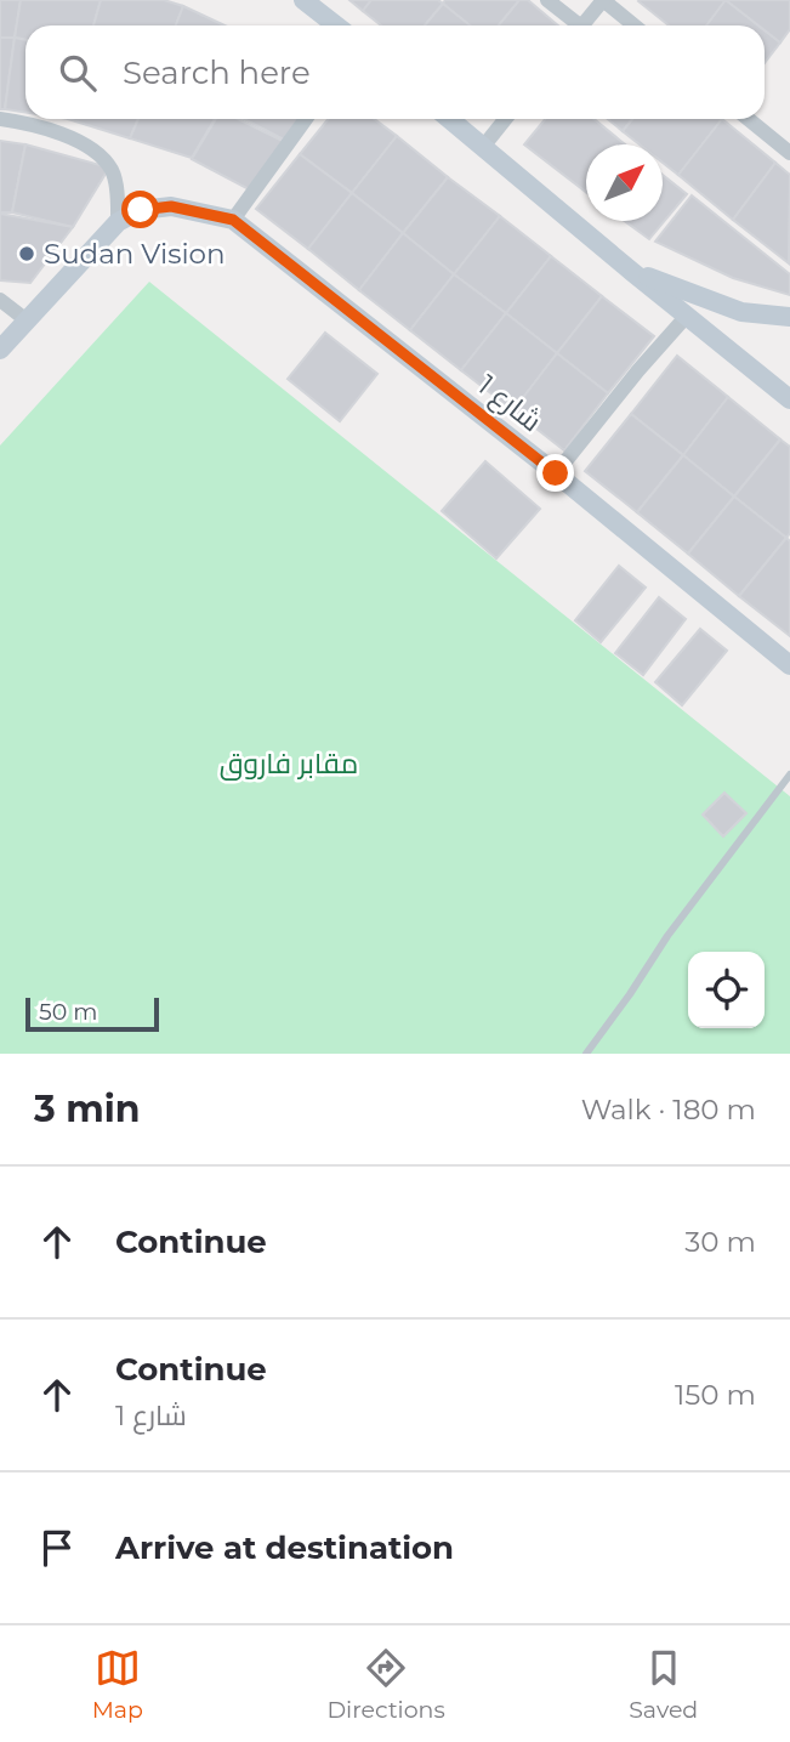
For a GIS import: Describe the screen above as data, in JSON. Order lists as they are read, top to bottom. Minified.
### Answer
{"streets":{"street":["شارع 1"]},"parks":["مقابر فاروق"],"places":["Sudan Vision"],"scale_bar":"50 m","north":"top right","page":{"search":"Search here","scale":"50 m","heading":["3 min","Walk · 180 m"],"list":[["Continue","30 m"],["Continue","شارع 1","150 m"],"Arrive at destination"],"nav":["Map","Directions","Saved"]}}
